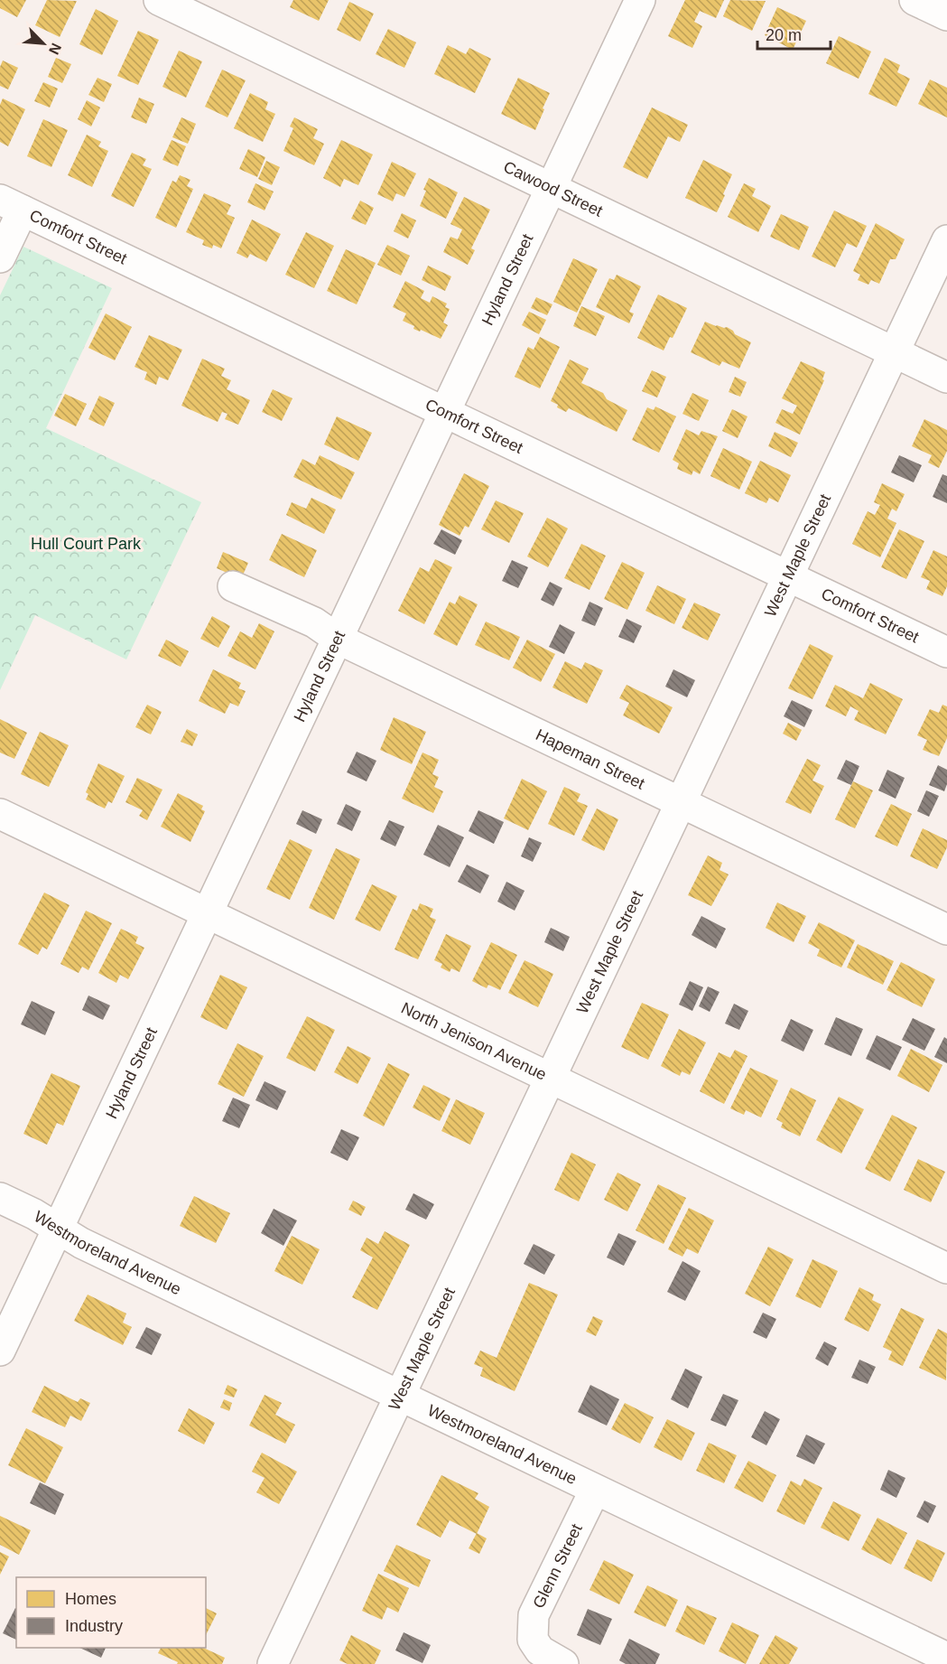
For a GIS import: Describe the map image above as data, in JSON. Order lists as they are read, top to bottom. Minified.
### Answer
{"streets":{"street":["Cawood Street","Comfort Street","Hyland Street","West Maple Street","Hapeman Street","North Jenison Avenue","Westmoreland Avenue","Glenn Street"]},"crossings":[["Cawood Street","Hyland Street"],["Cawood Street","West Maple Street"],["Comfort Street","Hyland Street"],["Comfort Street","West Maple Street"],["Hyland Street","Hapeman Street"],["Hyland Street","North Jenison Avenue"],["Hyland Street","Westmoreland Avenue"],["West Maple Street","Hapeman Street"],["West Maple Street","North Jenison Avenue"],["West Maple Street","Westmoreland Avenue"],["Westmoreland Avenue","Glenn Street"]],"parks":["Hull Court Park"],"legend":["Homes","Industry"],"scale_bar":"20 m","north":"bottom right"}
